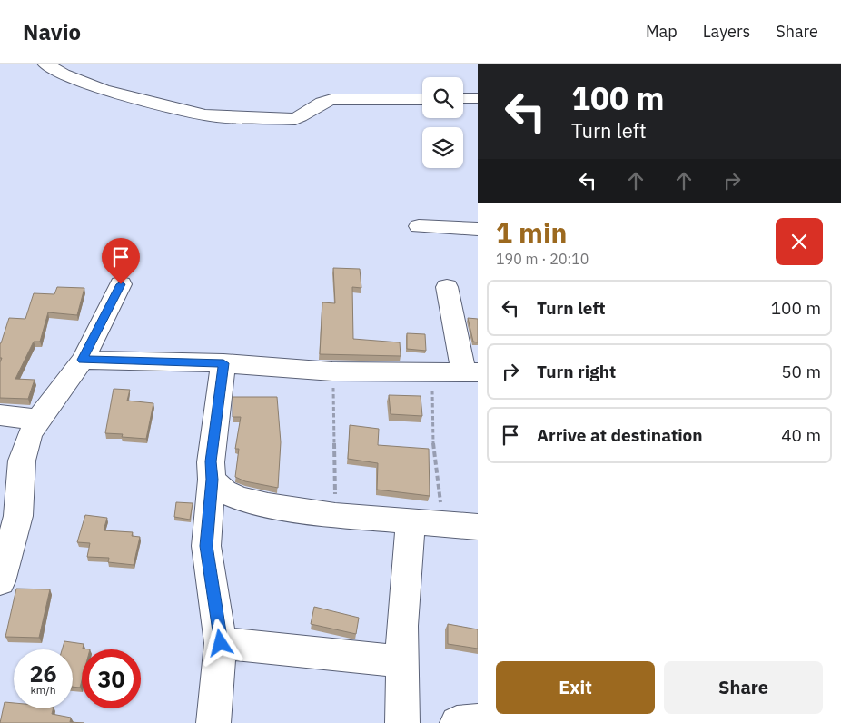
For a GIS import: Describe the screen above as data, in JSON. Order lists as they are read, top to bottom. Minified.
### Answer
{"page":{"header":"Navio","nav":["Map","Layers","Share"],"turn":["100 m","Turn left"],"heading":["1 min","190 m · 20:10"],"list":[{"name":"Turn left","value":"100 m"},{"name":"Turn right","value":"50 m"},{"name":"Arrive at destination","value":"40 m"}],"speed":"26 km/h","limit":"30","buttons":["Exit","Share"]}}
